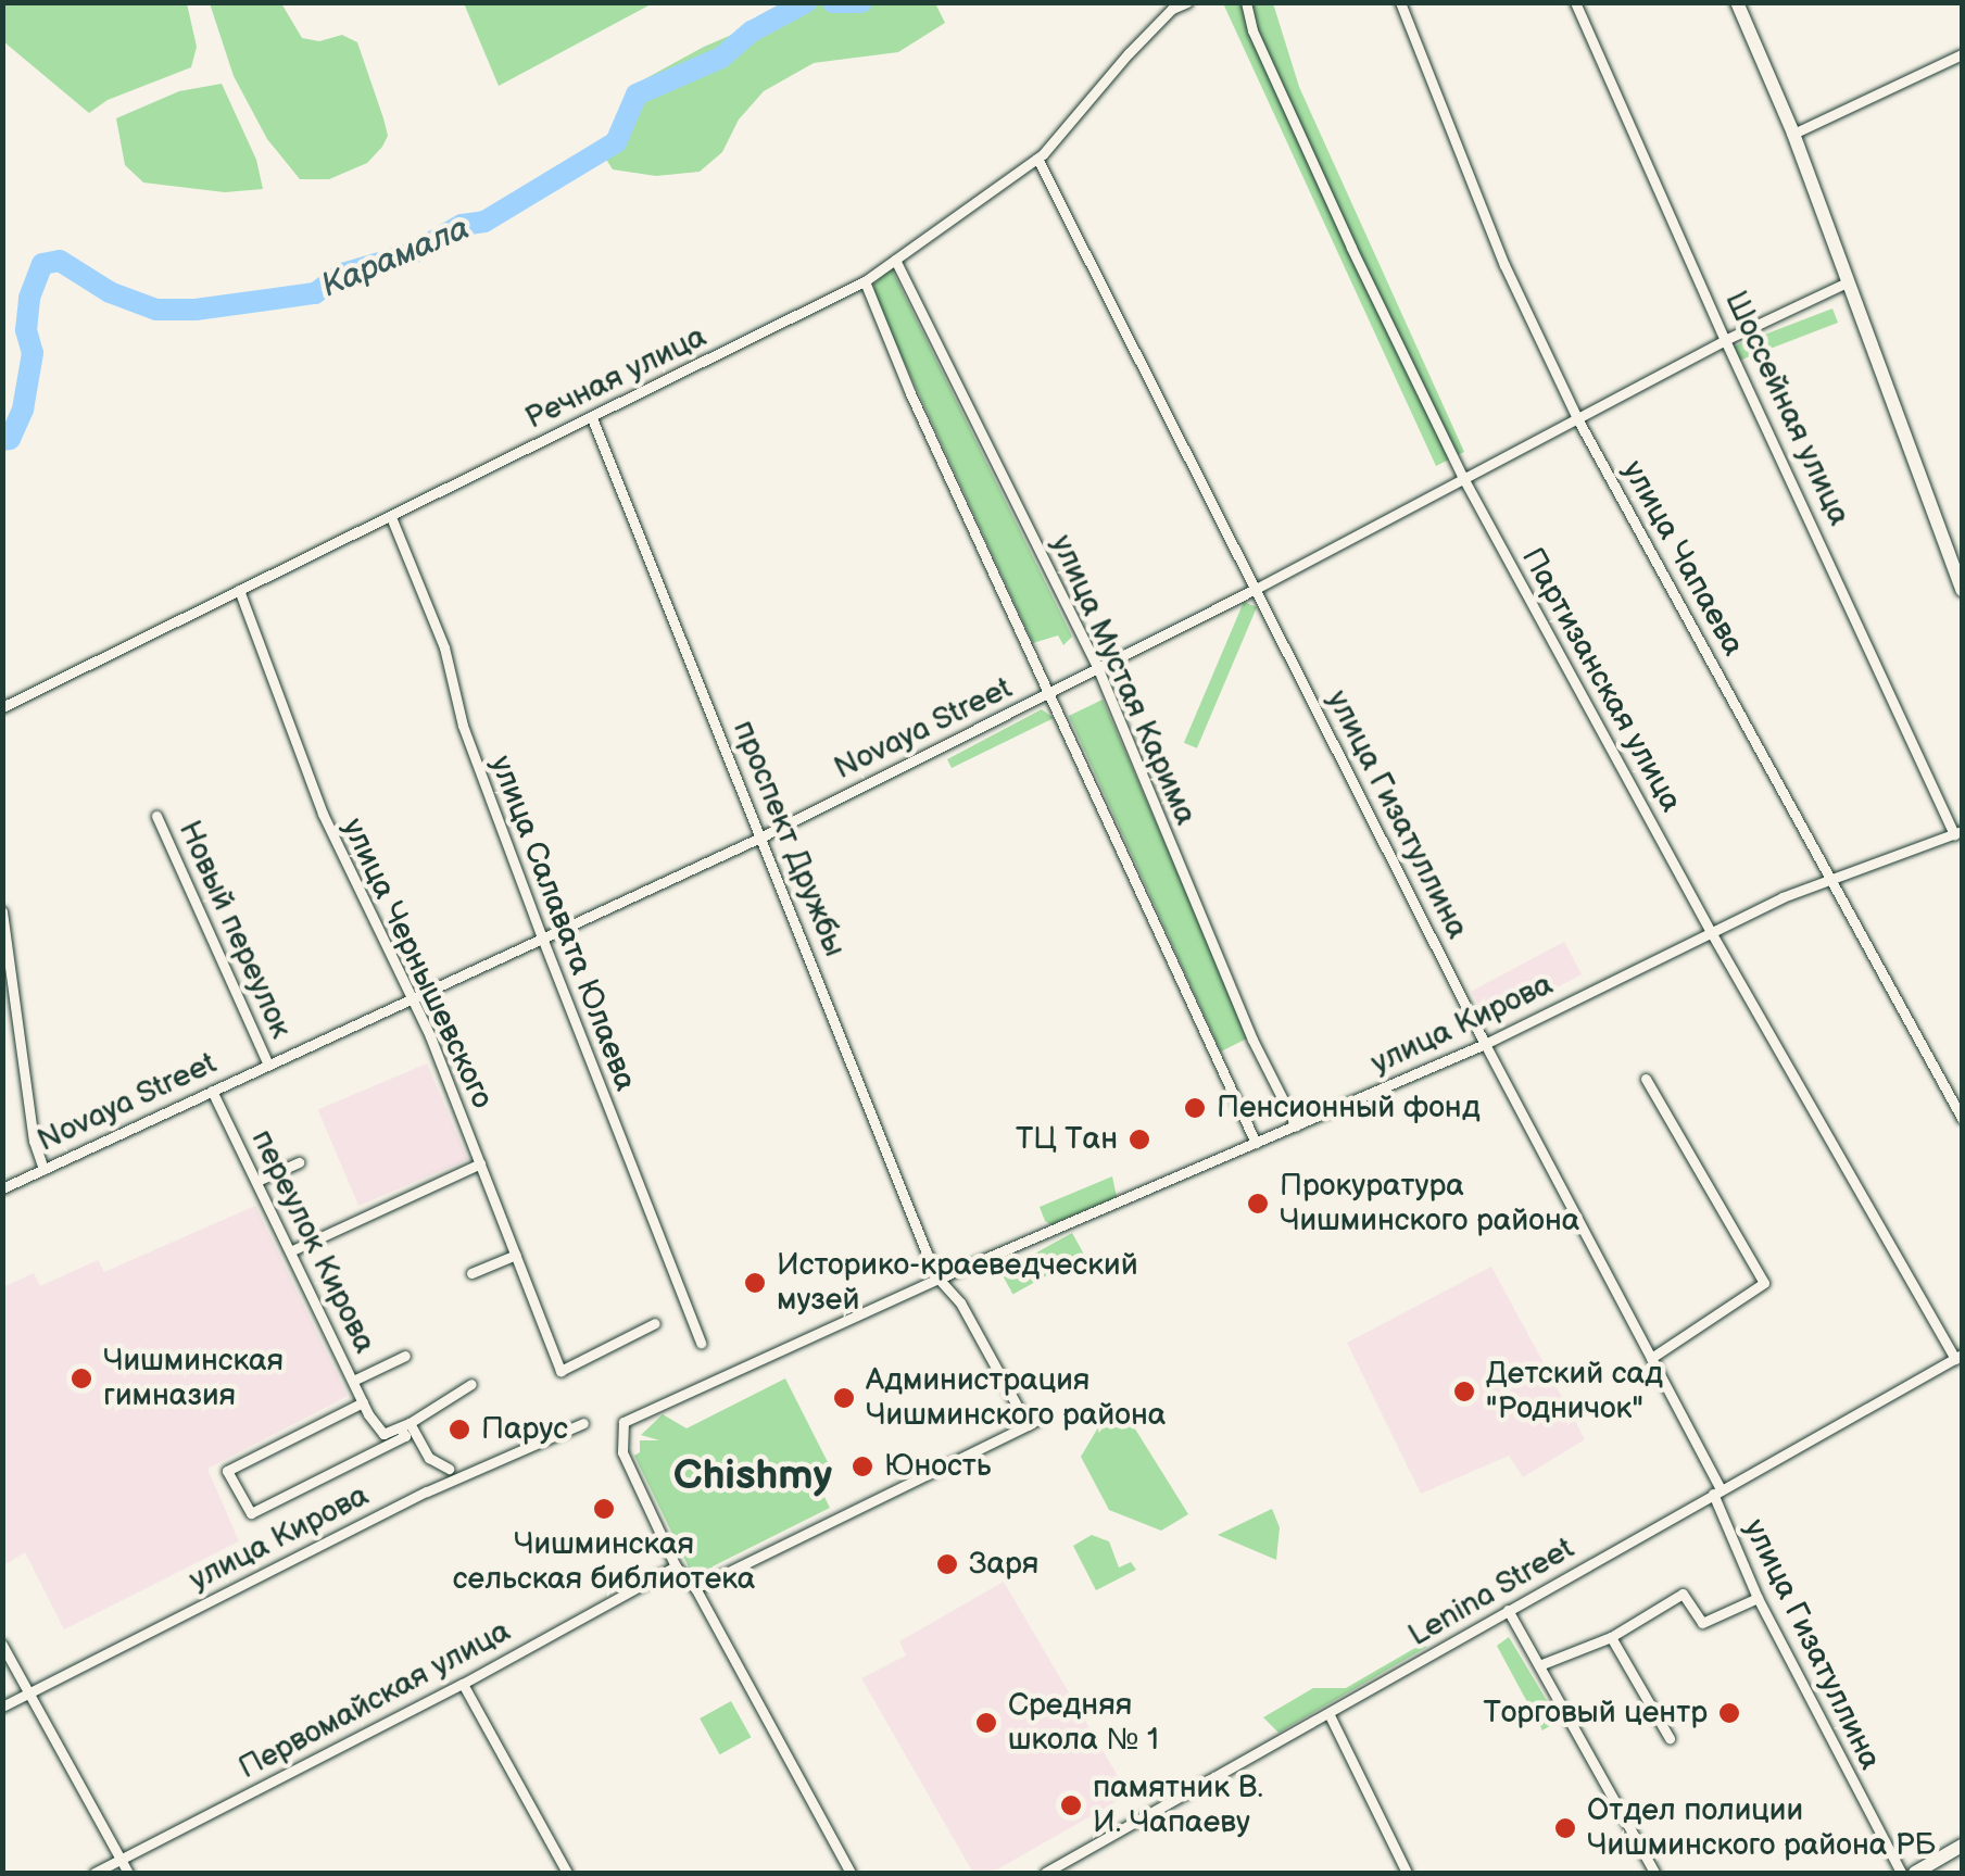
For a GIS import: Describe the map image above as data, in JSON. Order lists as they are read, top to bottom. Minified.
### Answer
{"streets":{"street":["Речная улица","Шоссейная улица","улица Чапаева","улица Мустая Карима","Партизанская улица","Novaya Street","улица Гизатуллина","проспект Дружбы","улица Салавата Юлаева","Новый переулок","улица Чернышевского","улица Кирова","переулок Кирова","Lenina Street","Первомайская улица"]},"crossings":[["Речная улица","улица Мустая Карима"],["Речная улица","улица Гизатуллина"],["Речная улица","проспект Дружбы"],["Речная улица","улица Салавата Юлаева"],["Речная улица","улица Чернышевского"],["Шоссейная улица","Novaya Street"],["Шоссейная улица","улица Кирова"],["улица Чапаева","Novaya Street"],["улица Чапаева","улица Кирова"],["улица Мустая Карима","Novaya Street"],["улица Мустая Карима","улица Кирова"],["Партизанская улица","Novaya Street"],["Партизанская улица","улица Кирова"],["Партизанская улица","Lenina Street"],["Novaya Street","улица Гизатуллина"],["Novaya Street","проспект Дружбы"],["Novaya Street","улица Салавата Юлаева"],["Novaya Street","Новый переулок"],["Novaya Street","улица Чернышевского"],["Novaya Street","переулок Кирова"],["улица Гизатуллина","улица Кирова"],["улица Гизатуллина","Lenina Street"],["проспект Дружбы","улица Кирова"],["улица Кирова","Первомайская улица"]],"districts":["Chishmy"],"water":["Карамала"],"places":["Пенсионный фонд","ТЦ Тан","Прокуратура Чишминского района","Историко-краеведческий музей","Чишминская гимназия","Детский сад \"Родничок\"","Администрация Чишминского района","Парус","Юность","Чишминская сельская библиотека","Заря","Торговый центр","Средняя школа № 1","памятник В. И. Чапаеву","Отдел полиции Чишминского района РБ"]}
